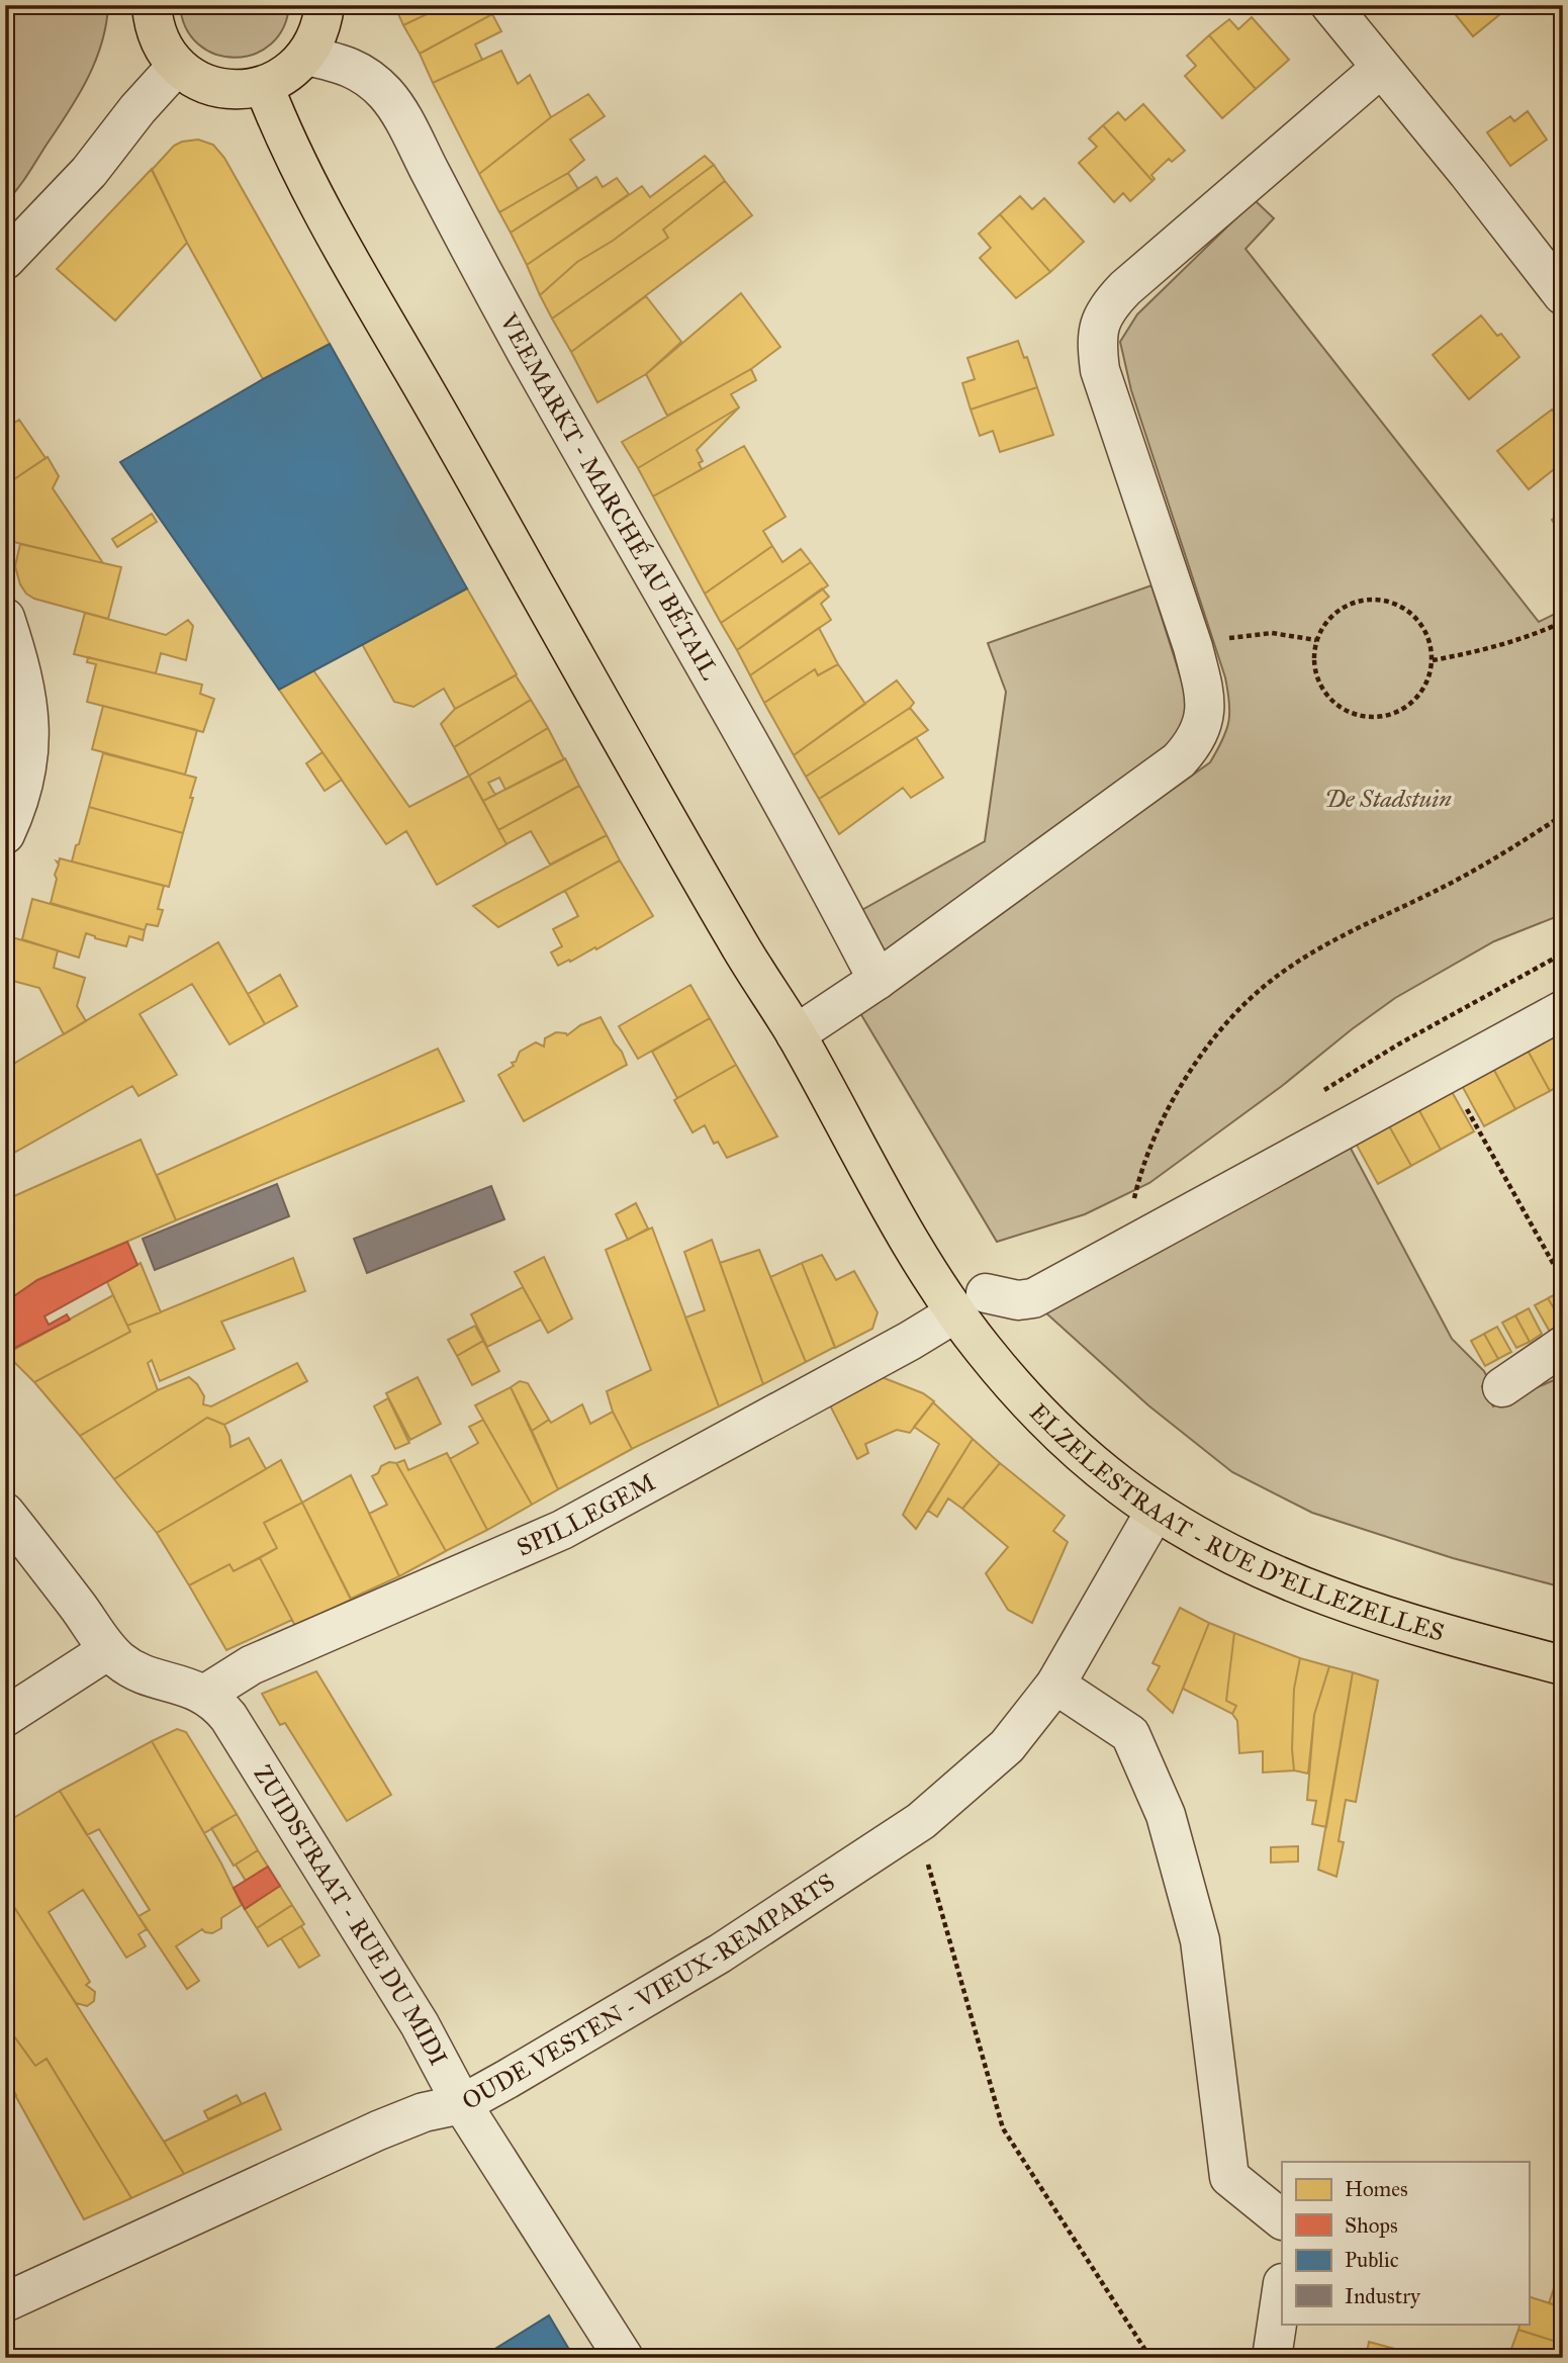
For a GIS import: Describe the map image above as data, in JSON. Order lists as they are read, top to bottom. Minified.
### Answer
{"streets":{"main road":["ELZELESTRAAT - RUE D'ELLEZELLES"],"street":["VEEMARKT - MARCHÉ AU BÉTAIL","SPILLEGEM","ZUIDSTRAAT - RUE DU MIDI","OUDE VESTEN - VIEUX-REMPARTS"]},"crossings":[["SPILLEGEM","ELZELESTRAAT - RUE D'ELLEZELLES"],["SPILLEGEM","ZUIDSTRAAT - RUE DU MIDI"],["ELZELESTRAAT - RUE D'ELLEZELLES","OUDE VESTEN - VIEUX-REMPARTS"],["ZUIDSTRAAT - RUE DU MIDI","OUDE VESTEN - VIEUX-REMPARTS"]],"parks":["De Stadstuin"],"legend":["Homes","Shops","Public","Industry"]}
